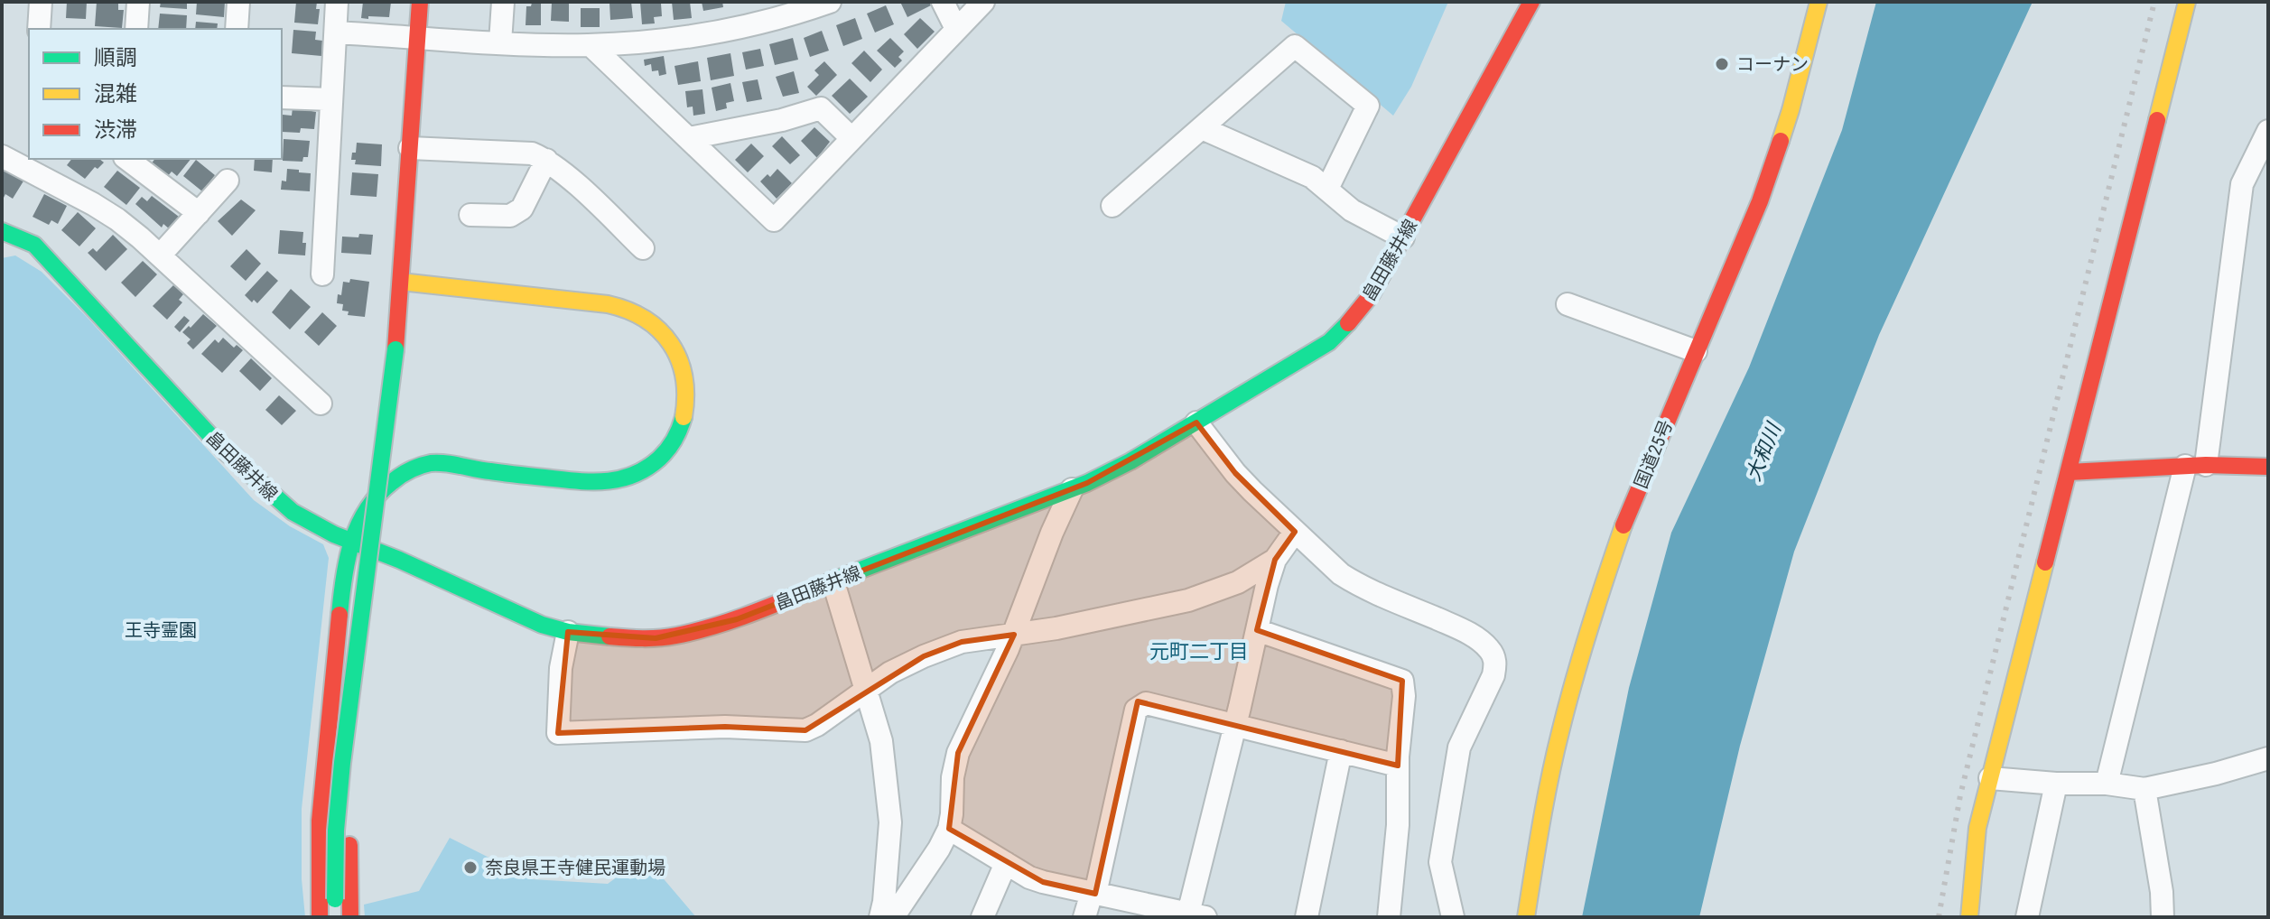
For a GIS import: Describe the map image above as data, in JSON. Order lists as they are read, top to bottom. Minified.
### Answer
{"streets":{"main road":["畠田藤井線","国道25号"]},"districts":["元町二丁目"],"water":["大和川"],"parks":["王寺霊園"],"places":["コーナン","奈良県王寺健民運動場"],"legend":["順調","混雑","渋滞"]}
